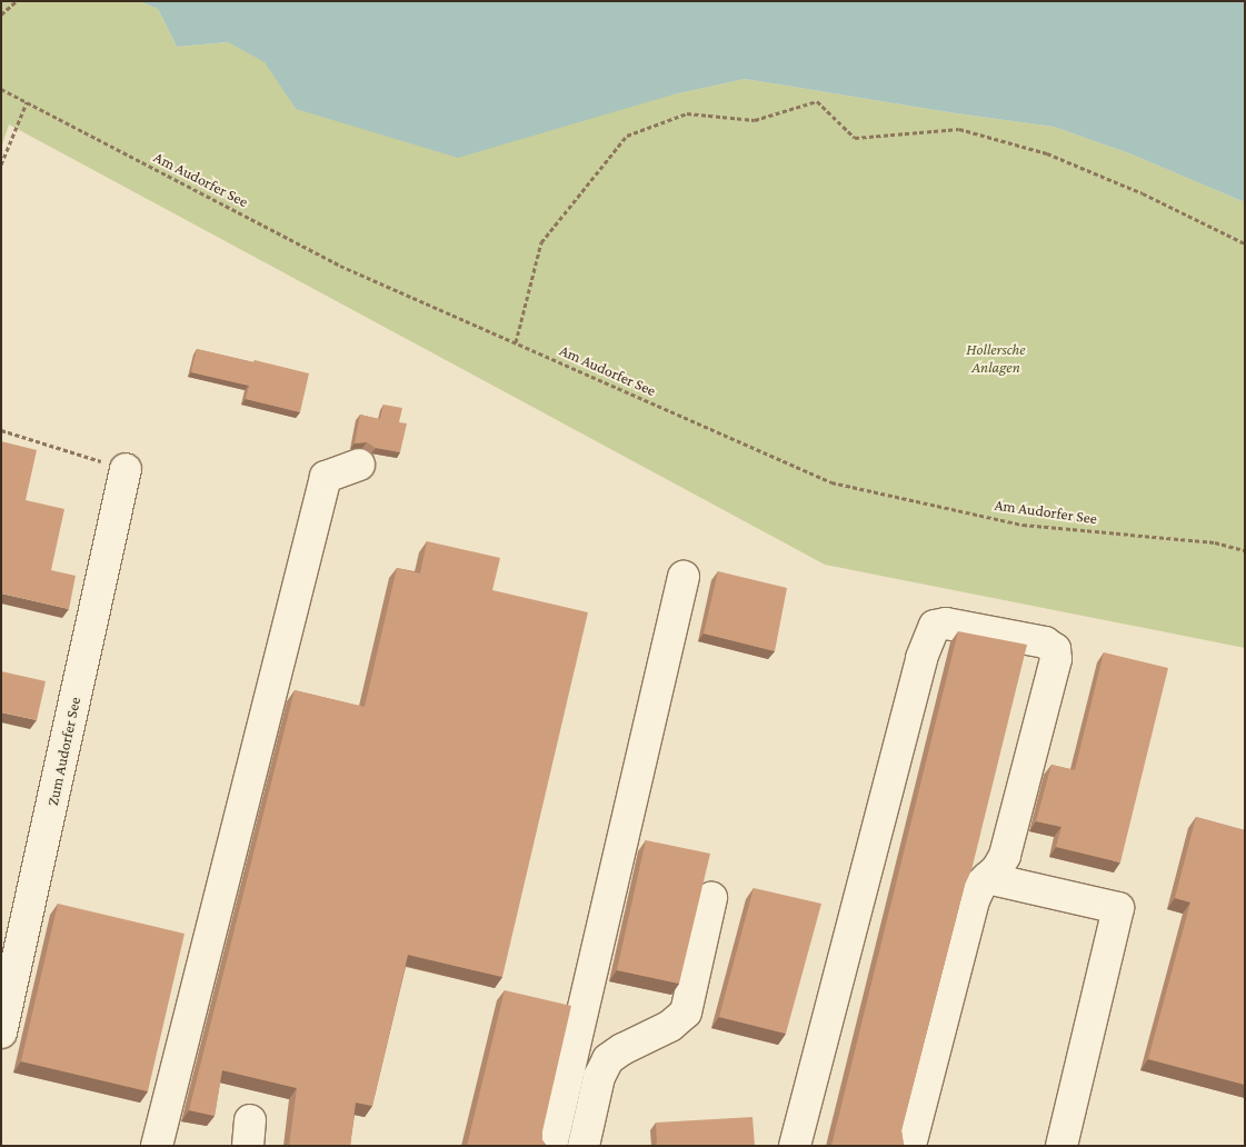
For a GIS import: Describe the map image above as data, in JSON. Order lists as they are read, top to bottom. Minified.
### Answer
{"streets":{"street":["Zum Audorfer See"],"path":["Am Audorfer See"]},"parks":["Hollersche Anlagen"]}
